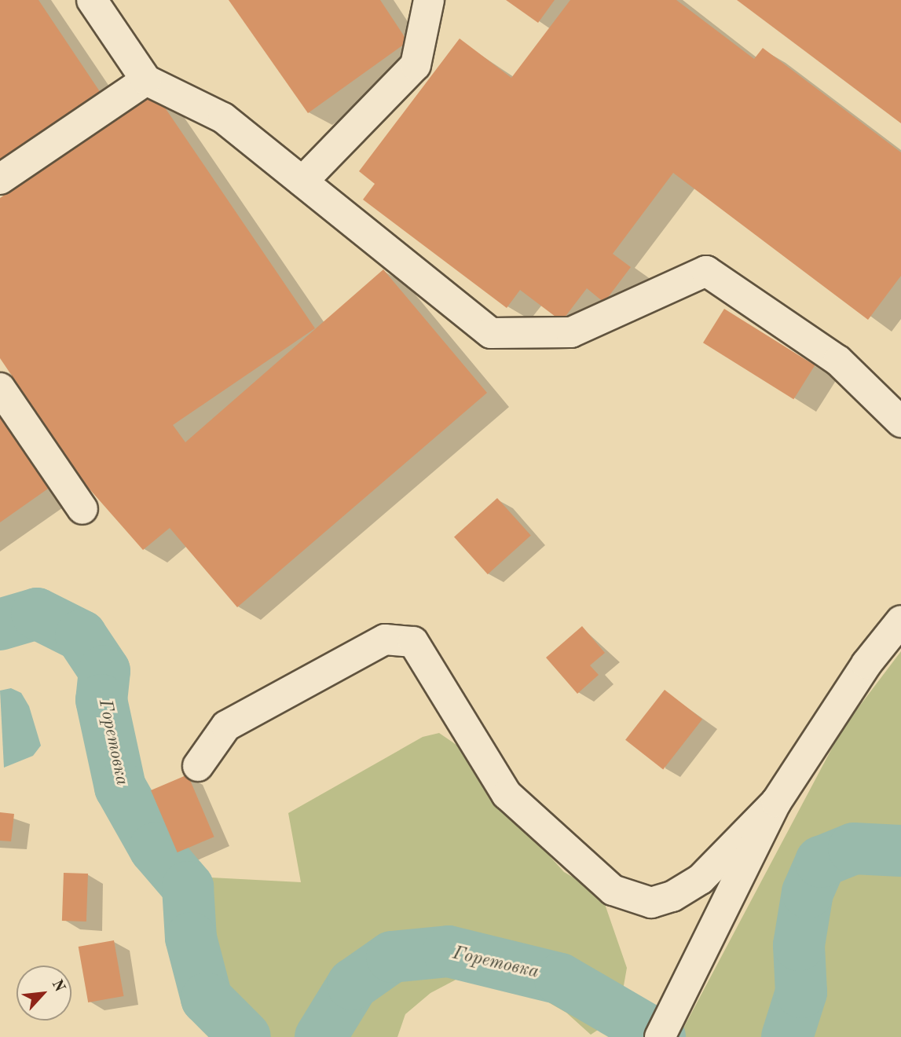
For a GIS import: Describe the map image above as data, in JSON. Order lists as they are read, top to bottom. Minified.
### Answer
{"water":["Горетовка"],"north":"top right"}
